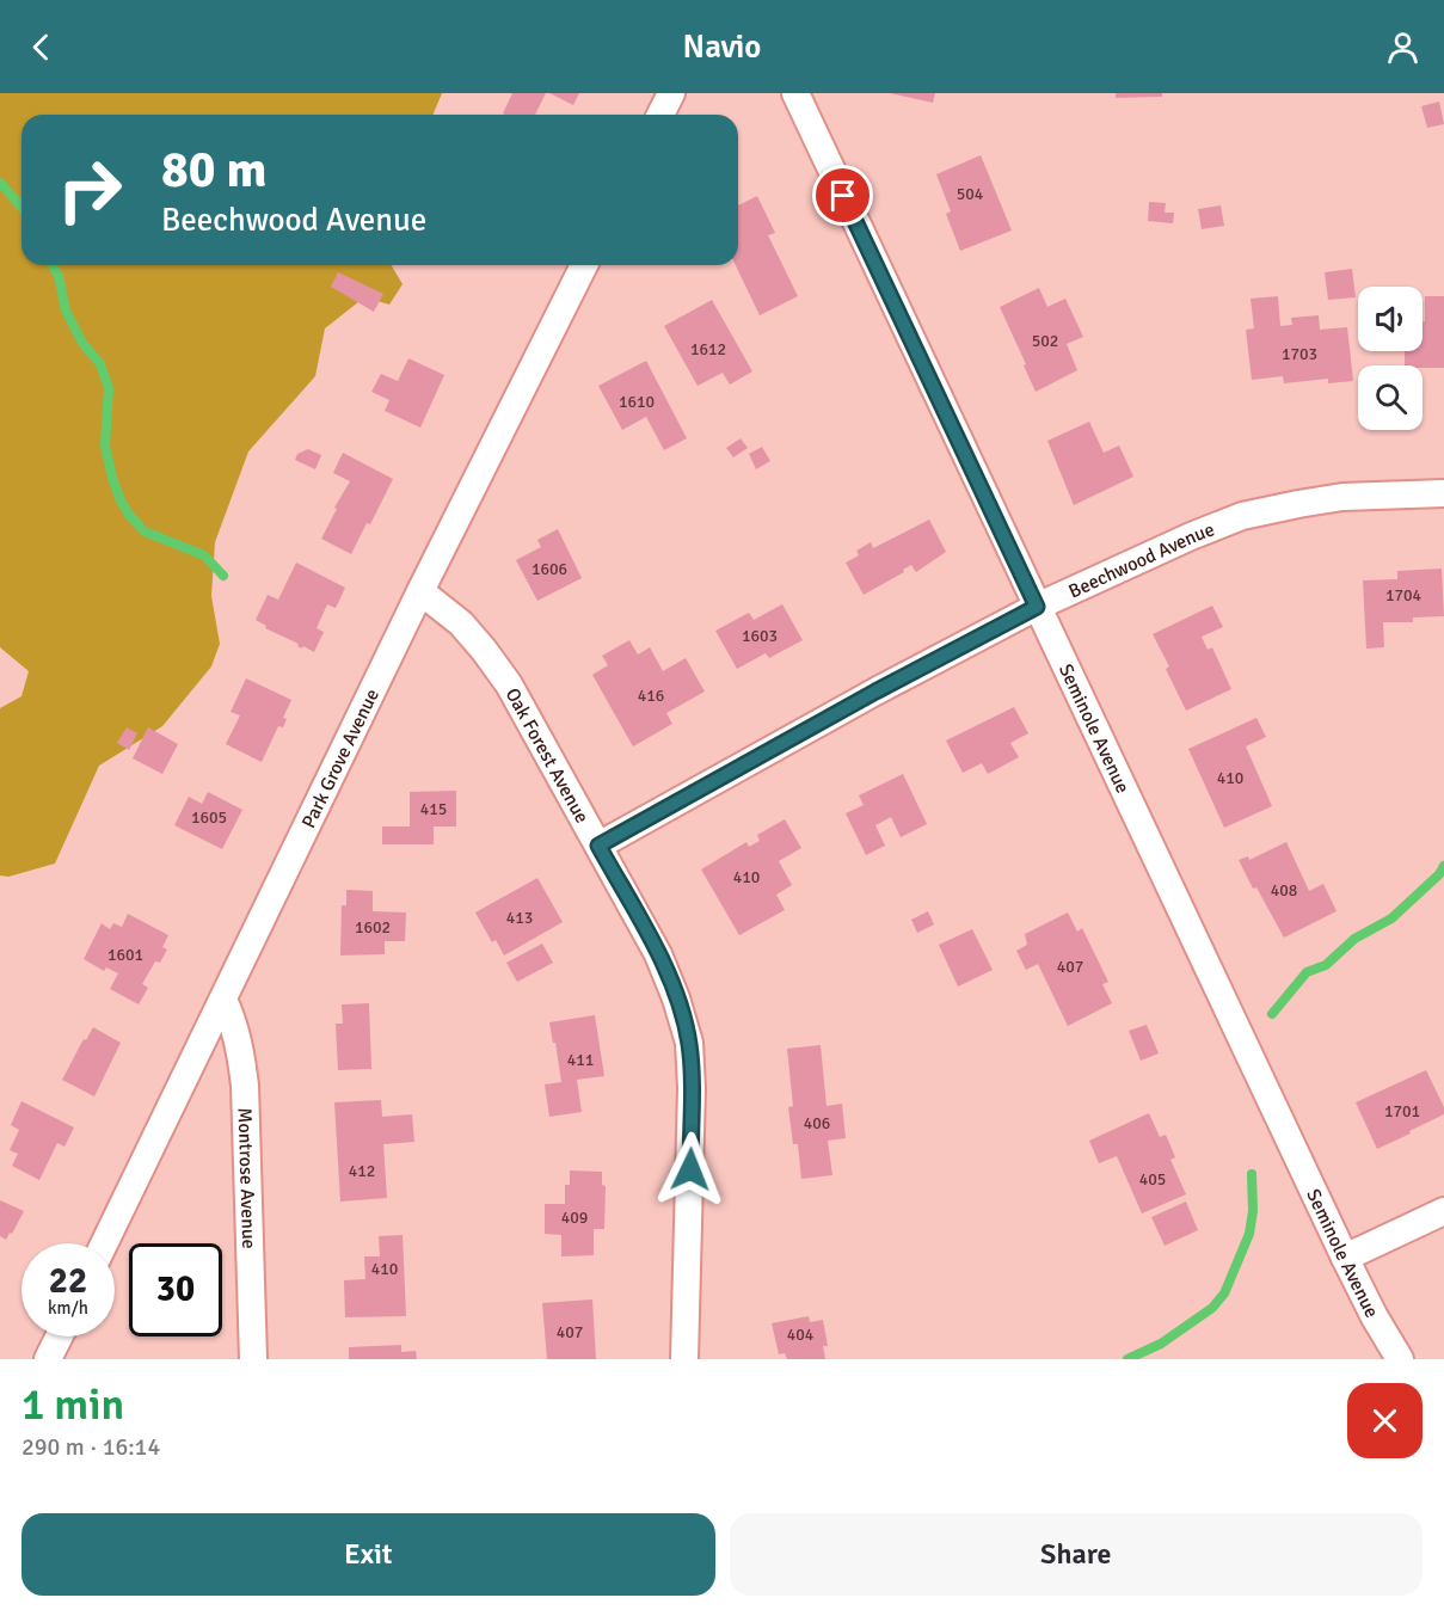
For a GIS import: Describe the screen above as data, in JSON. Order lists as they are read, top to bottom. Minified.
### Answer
{"streets":{"street":["Beechwood Avenue","Seminole Avenue","Oak Forest Avenue","Park Grove Avenue","Montrose Avenue"]},"crossings":[["Beechwood Avenue","Seminole Avenue"],["Beechwood Avenue","Oak Forest Avenue"],["Oak Forest Avenue","Park Grove Avenue"],["Park Grove Avenue","Montrose Avenue"]],"house_numbers":["504","502","1612","1703","1610","1606","1704","1603","416","410","415","1605","410","408","413","1602","1601","407","411","1701","406","412","405","409","410","407","404"],"page":{"header":"Navio","turn":["80 m","Beechwood Avenue"],"speed":"22 km/h","limit":"30","heading":["1 min","290 m · 16:14"],"buttons":["Exit","Share"]}}
